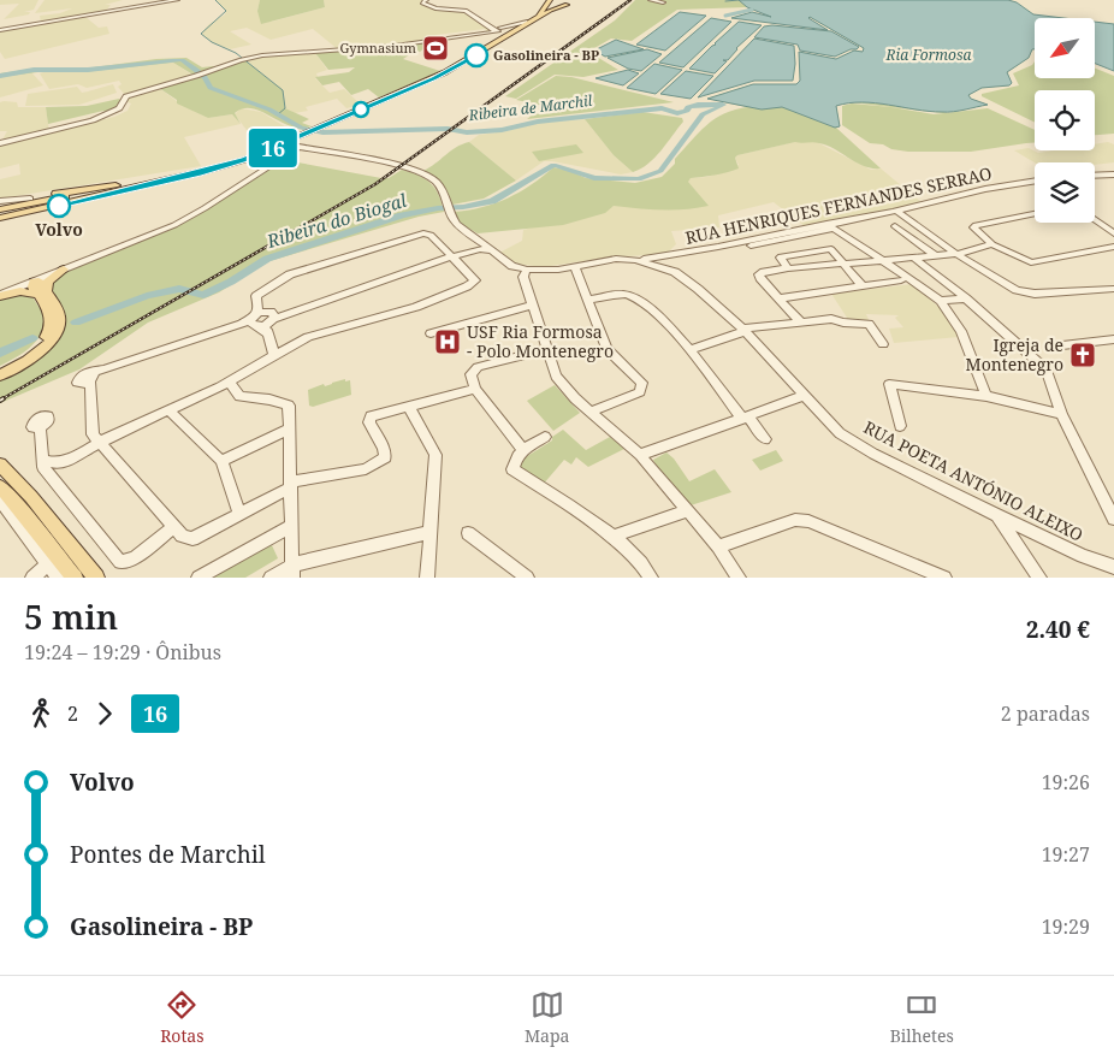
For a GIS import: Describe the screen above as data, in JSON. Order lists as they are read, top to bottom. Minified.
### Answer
{"streets":{"street":["RUA HENRIQUES FERNANDES SERRAO","RUA POETA ANTÓNIO ALEIXO"]},"crossings":[["RUA HENRIQUES FERNANDES SERRAO","RUA POETA ANTÓNIO ALEIXO"]],"water":["Ria Formosa","Ribeira de Marchil","Ribeira do Biogal"],"places":{"sports":["Gymnasium"],"other":["Gasolineira - BP","Volvo"],"hospital":["USF Ria Formosa - Polo Montenegro"],"church":["Igreja de Montenegro"]},"lines":["bus line 16"],"north":"bottom left","page":{"on_map":"16","heading":["5 min","19:24 – 19:29 · Ônibus","2.40 €"],"legs":["2","16","2 paradas"],"list":[{"name":"Volvo","value":"19:26"},{"name":"Pontes de Marchil","value":"19:27"},{"name":"Gasolineira - BP","value":"19:29"}],"tabs":["Rotas","Mapa","Bilhetes"]}}
